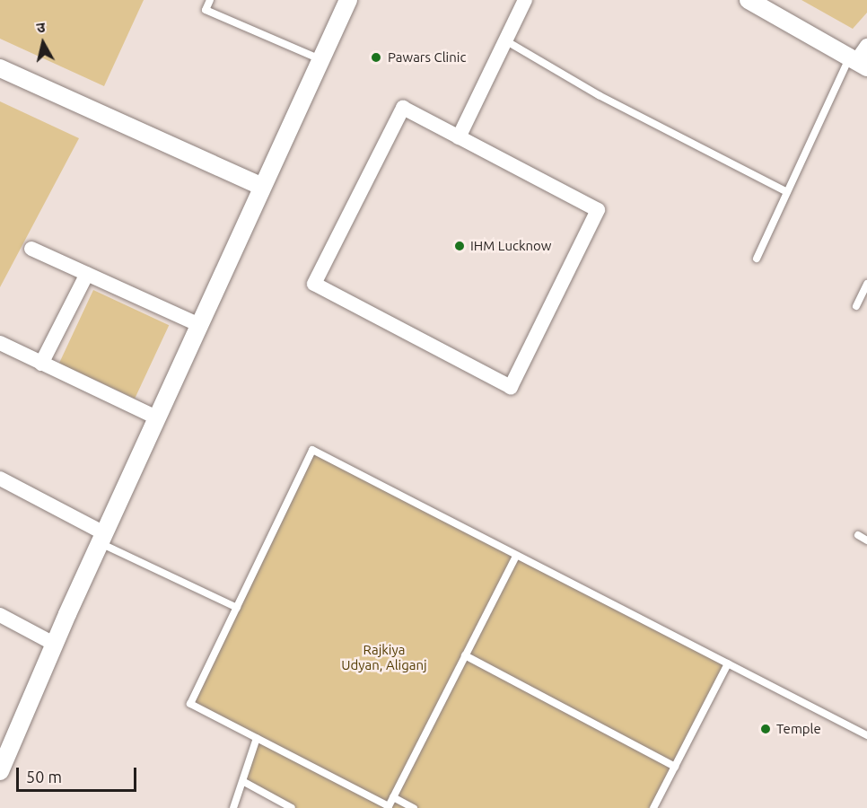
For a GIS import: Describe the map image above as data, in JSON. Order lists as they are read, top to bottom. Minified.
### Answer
{"parks":["Rajkiya Udyan, Aliganj"],"places":["Pawars Clinic","IHM Lucknow","Temple"],"scale_bar":"50 m","north":"top"}
